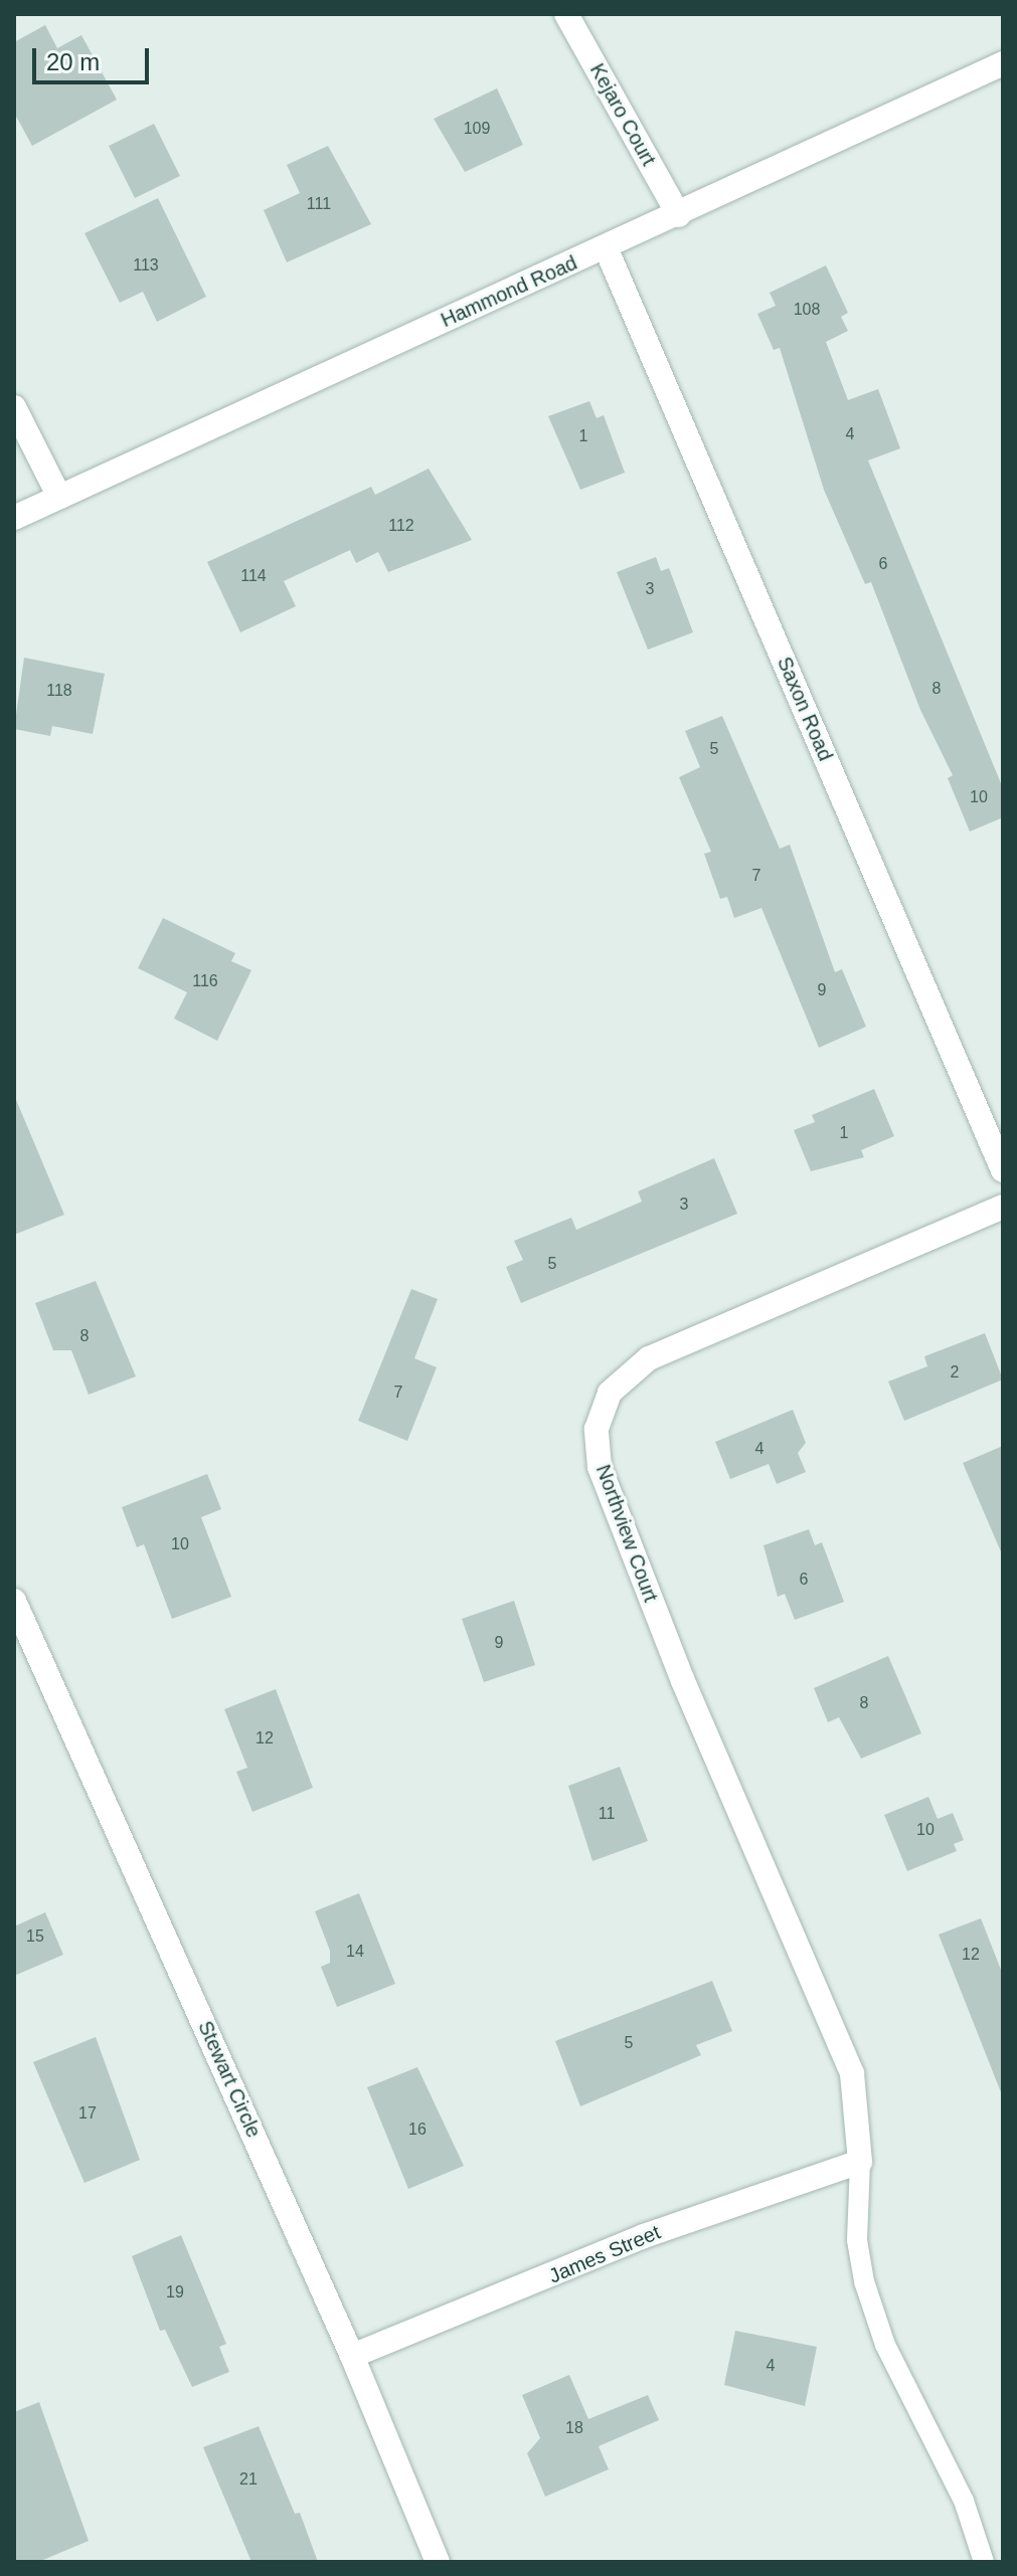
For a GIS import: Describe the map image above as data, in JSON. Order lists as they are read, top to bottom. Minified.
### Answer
{"streets":{"street":["Kejaro Court","Hammond Road","Saxon Road","Northview Court","Stewart Circle","James Street"]},"crossings":[["Kejaro Court","Hammond Road"],["Hammond Road","Saxon Road"],["Northview Court","James Street"],["Stewart Circle","James Street"]],"house_numbers":["109","111","113","108","4","1","112","6","114","3","8","118","5","10","7","116","9","1","3","5","8","2","7","4","10","6","9","8","12","11","10","15","14","12","5","17","16","19","4","18","21"],"scale_bar":"20 m"}
